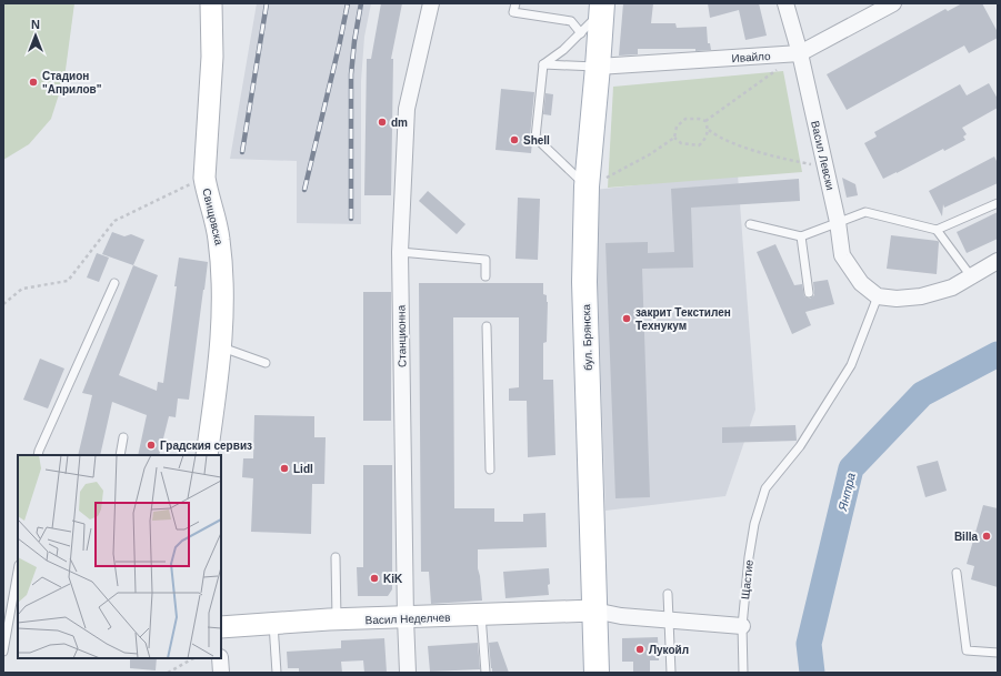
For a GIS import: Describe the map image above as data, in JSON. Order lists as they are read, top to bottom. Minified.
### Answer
{"streets":{"main road":["бул. Брянска"],"street":["Ивайло","Васил Левски","Свищовска","Станционна","Васил Неделчев"],"lane":["Щастие"]},"crossings":[["Ивайло","Васил Левски"],["Ивайло","бул. Брянска"],["Васил Левски","Щастие"],["Станционна","Васил Неделчев"],["бул. Брянска","Васил Неделчев"]],"water":["Янтра"],"places":["Стадион \"Априлов\"","dm","Shell","закрит Текстилен Технукум","Градския сервиз","Lidl","Billa","KiK","Лукойл"],"north":"top"}
